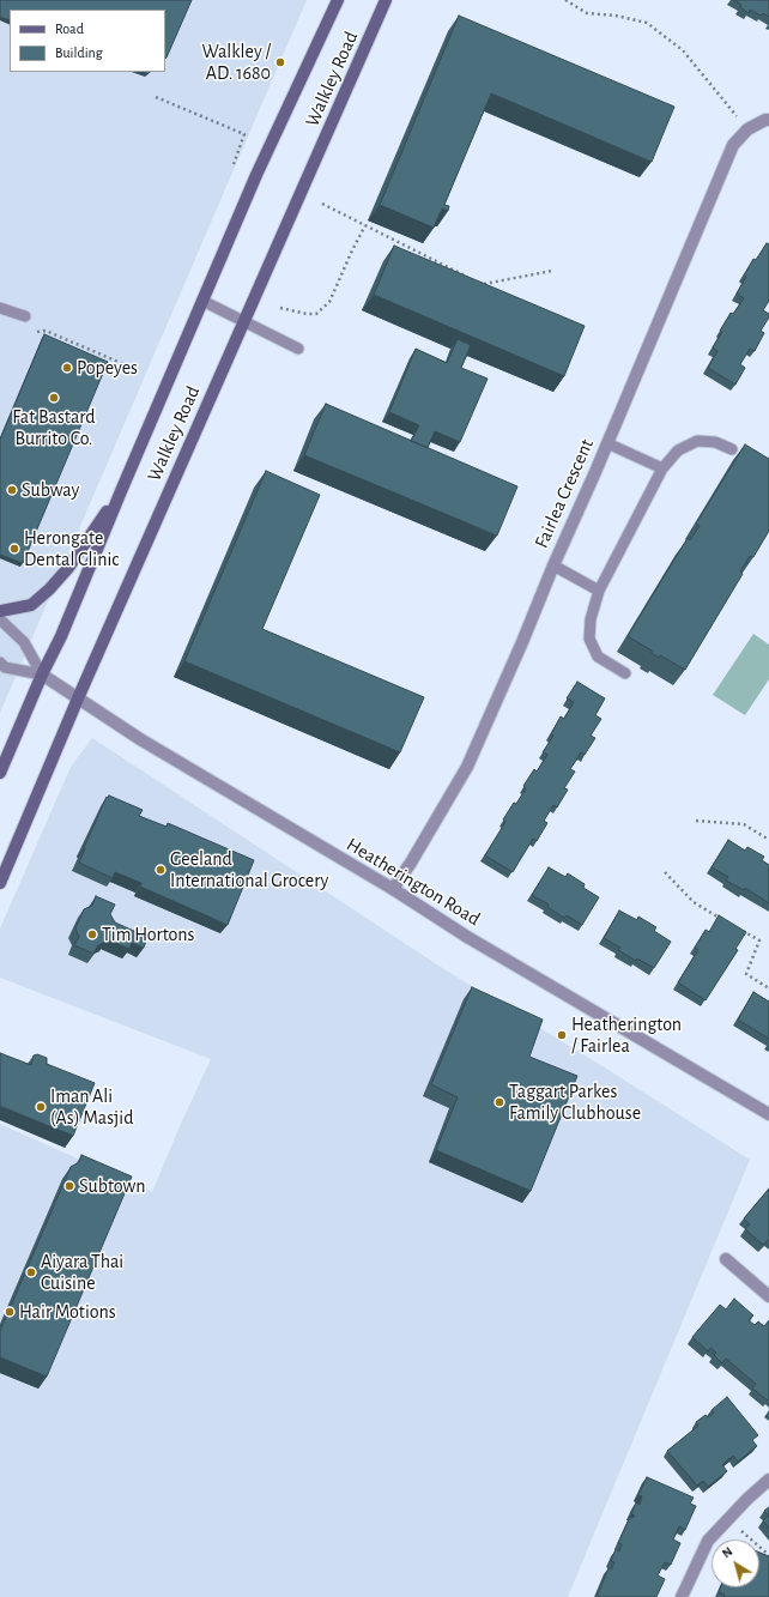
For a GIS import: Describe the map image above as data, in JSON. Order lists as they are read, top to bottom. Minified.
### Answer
{"streets":{"main road":["Walkley Road"],"street":["Fairlea Crescent","Heatherington Road"]},"crossings":[["Walkley Road","Heatherington Road"],["Fairlea Crescent","Heatherington Road"]],"places":["Walkley / AD. 1680","Popeyes","Fat Bastard Burrito Co.","Subway","Herongate Dental Clinic","Geeland International Grocery","Tim Hortons","Heatherington / Fairlea","Taggart Parkes Family Clubhouse","Iman Ali (As) Masjid","Subtown","Aiyara Thai Cuisine","Hair Motions"],"legend":["Road","Building"],"north":"top left"}
